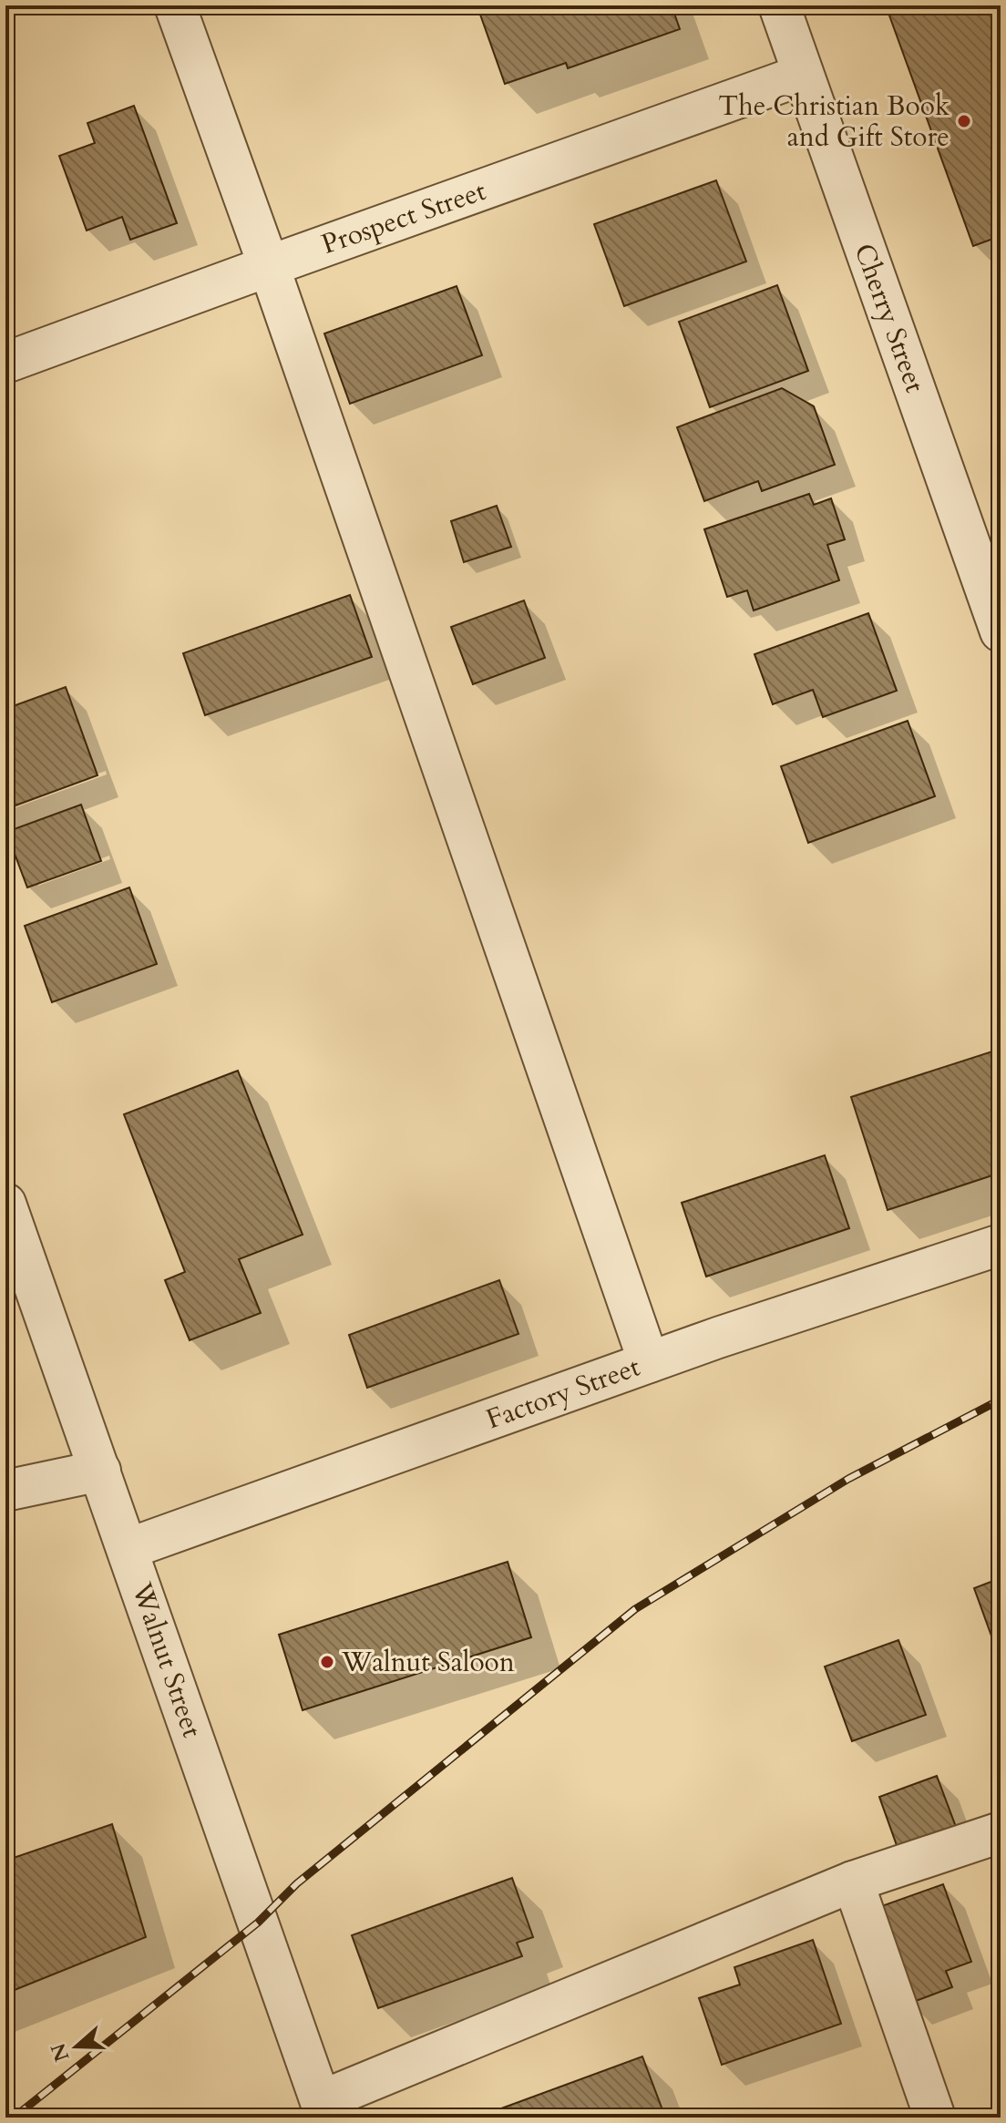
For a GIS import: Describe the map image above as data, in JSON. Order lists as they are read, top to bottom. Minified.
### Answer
{"streets":{"street":["Prospect Street","Cherry Street","Factory Street","Walnut Street"]},"crossings":[["Prospect Street","Cherry Street"],["Factory Street","Walnut Street"]],"places":["The Christian Book and Gift Store","Walnut Saloon"],"north":"left"}
